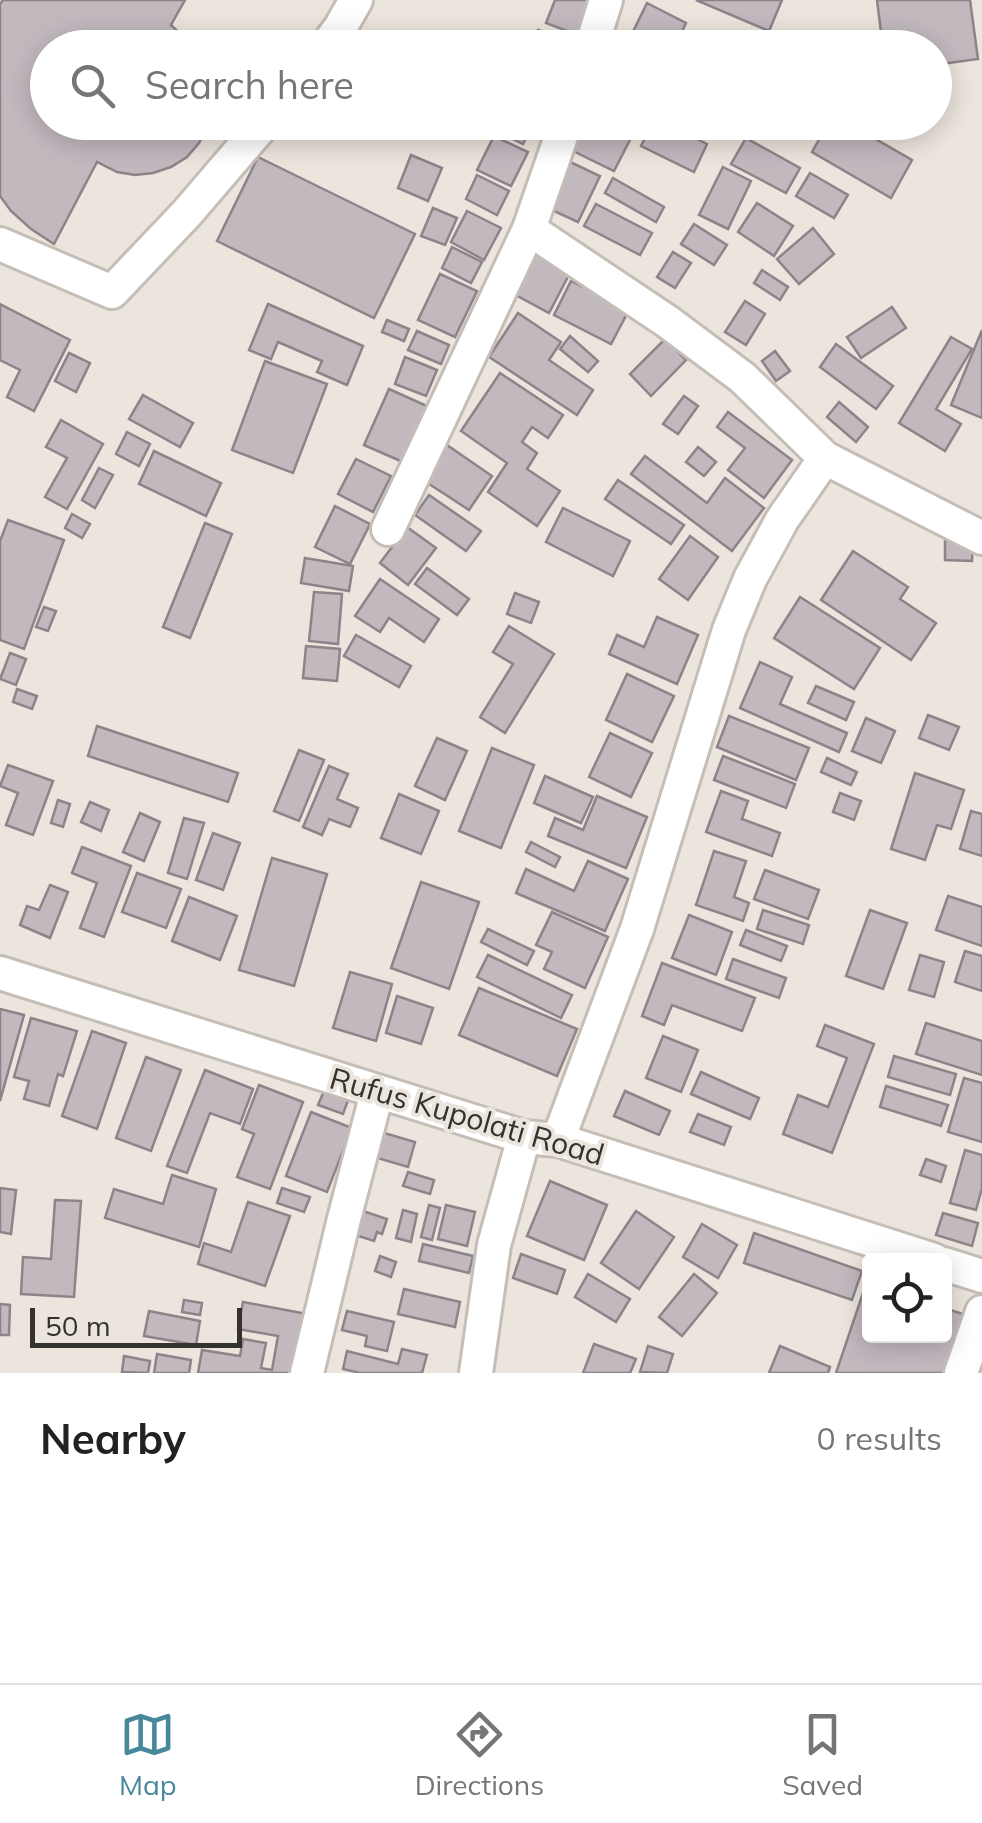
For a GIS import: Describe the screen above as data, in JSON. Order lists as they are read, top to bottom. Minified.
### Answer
{"streets":{"street":["Rufus Kupolati Road"]},"scale_bar":"50 m","page":{"search":"Search here","scale":"50 m","heading":["Nearby","0 results"],"nav":["Map","Directions","Saved"]}}
